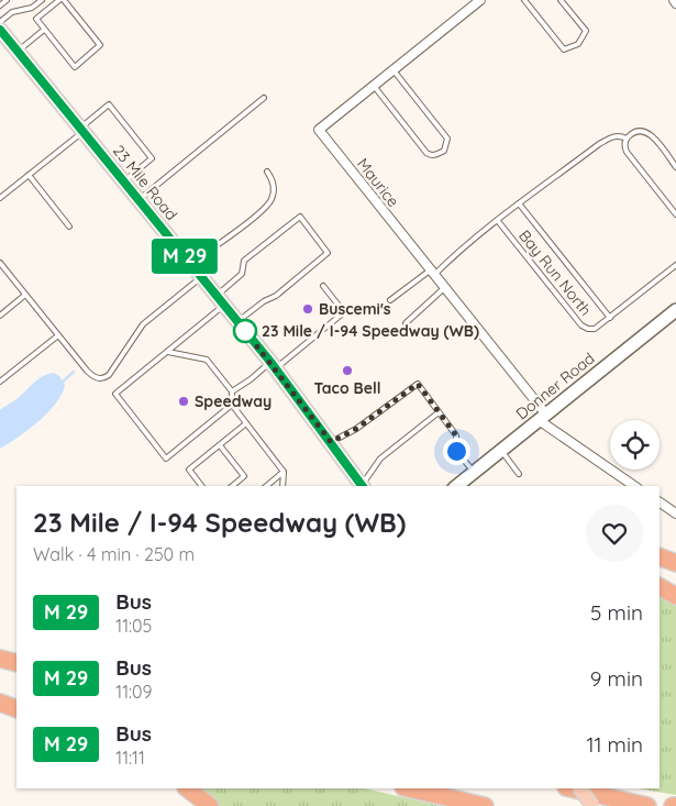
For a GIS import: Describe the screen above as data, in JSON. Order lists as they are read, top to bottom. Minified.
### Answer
{"streets":{"main road":["23 Mile Road"],"street":["Maurice","Donner Road"],"lane":["Bay Run North"]},"crossings":[["Maurice","Donner Road"]],"places":["Buscemi's","23 Mile / I-94 Speedway (WB)","Taco Bell","Speedway"],"page":{"on_map":"M 29","heading":["23 Mile / I-94 Speedway (WB)","Walk · 4 min · 250 m"],"list":[{"mark":"M 29","name":"Bus","note":"11:05","value":"5 min"},{"mark":"M 29","name":"Bus","note":"11:09","value":"9 min"},{"mark":"M 29","name":"Bus","note":"11:11","value":"11 min"}]}}
